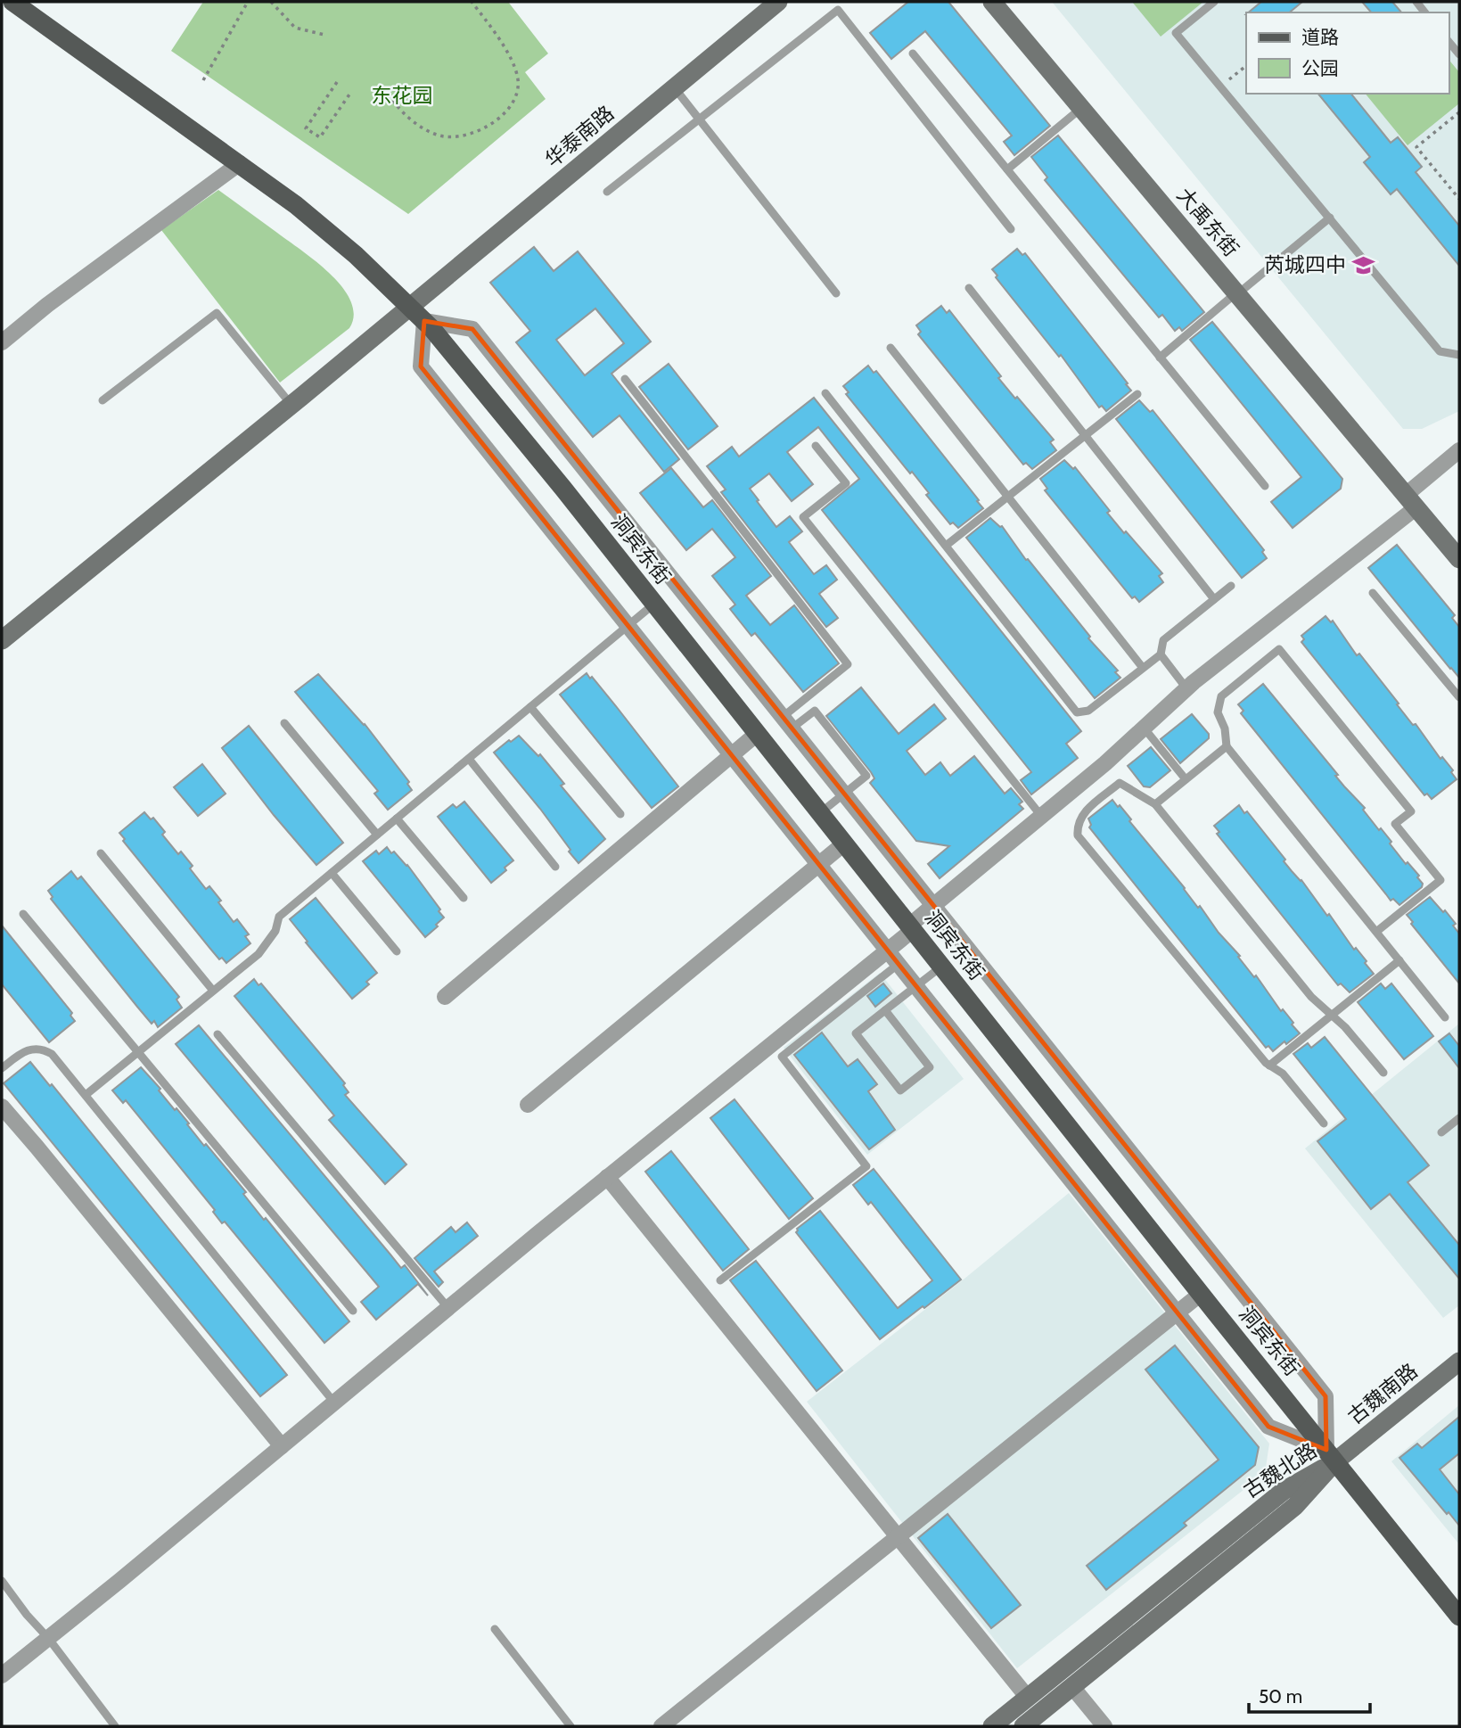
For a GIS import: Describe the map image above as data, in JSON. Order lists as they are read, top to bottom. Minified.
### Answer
{"streets":{"main road":["洞宾东街"],"street":["华泰南路","大禹东街","古魏南路","古魏北路"]},"crossings":[["华泰南路","洞宾东街"],["洞宾东街","古魏南路"],["洞宾东街","古魏北路"],["古魏南路","古魏北路"]],"parks":["东花园"],"places":{"school or university":["芮城四中"]},"legend":["道路","公园"],"scale_bar":"50 m"}
